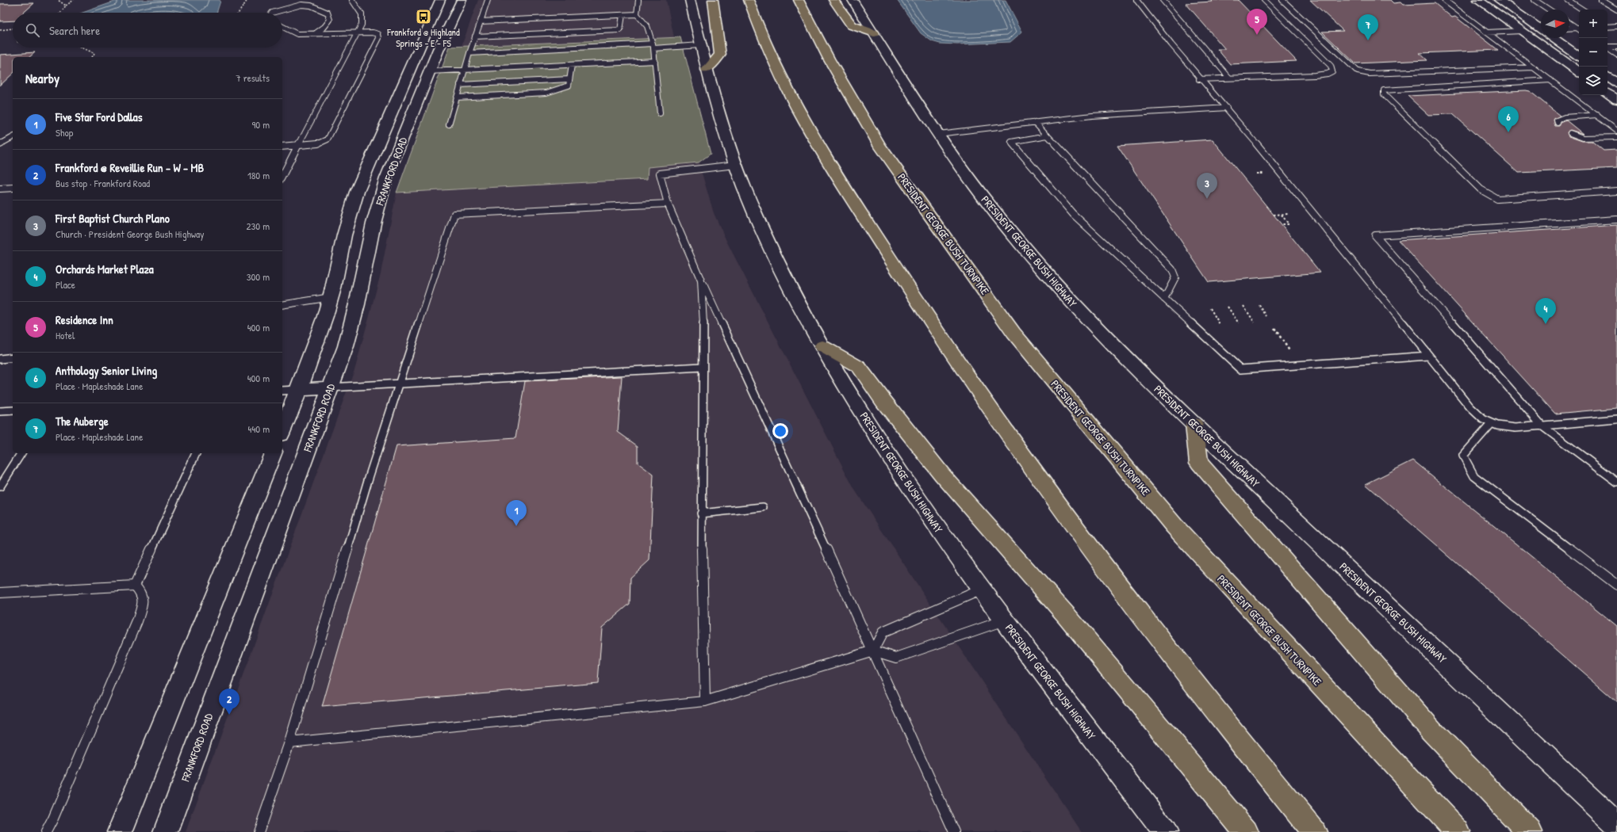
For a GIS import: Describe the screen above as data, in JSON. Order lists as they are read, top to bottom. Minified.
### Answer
{"streets":{"highway":["PRESIDENT GEORGE BUSH TURNPIKE"],"main road":["FRANKFORD ROAD","PRESIDENT GEORGE BUSH HIGHWAY"]},"places":{"bus stop":["Frankford @ Highland Springs - E - FS"]},"north":"right","page":{"pins":["5","7","6","3","4","1","2"],"map_buttons":["+","−"],"search":"Search here","heading":["Nearby","7 results"],"list":[{"mark":"1","name":"Five Star Ford Dallas","note":"Shop","value":"90 m"},{"mark":"2","name":"Frankford @ Reveillie Run - W - MB","note":"Bus stop · Frankford Road","value":"180 m"},{"mark":"3","name":"First Baptist Church Plano","note":"Church · President George Bush Highway","value":"230 m"},{"mark":"4","name":"Orchards Market Plaza","note":"Place","value":"300 m"},{"mark":"5","name":"Residence Inn","note":"Hotel","value":"400 m"},{"mark":"6","name":"Anthology Senior Living","note":"Place · Mapleshade Lane","value":"400 m"},{"mark":"7","name":"The Auberge","note":"Place · Mapleshade Lane","value":"440 m"}]}}
